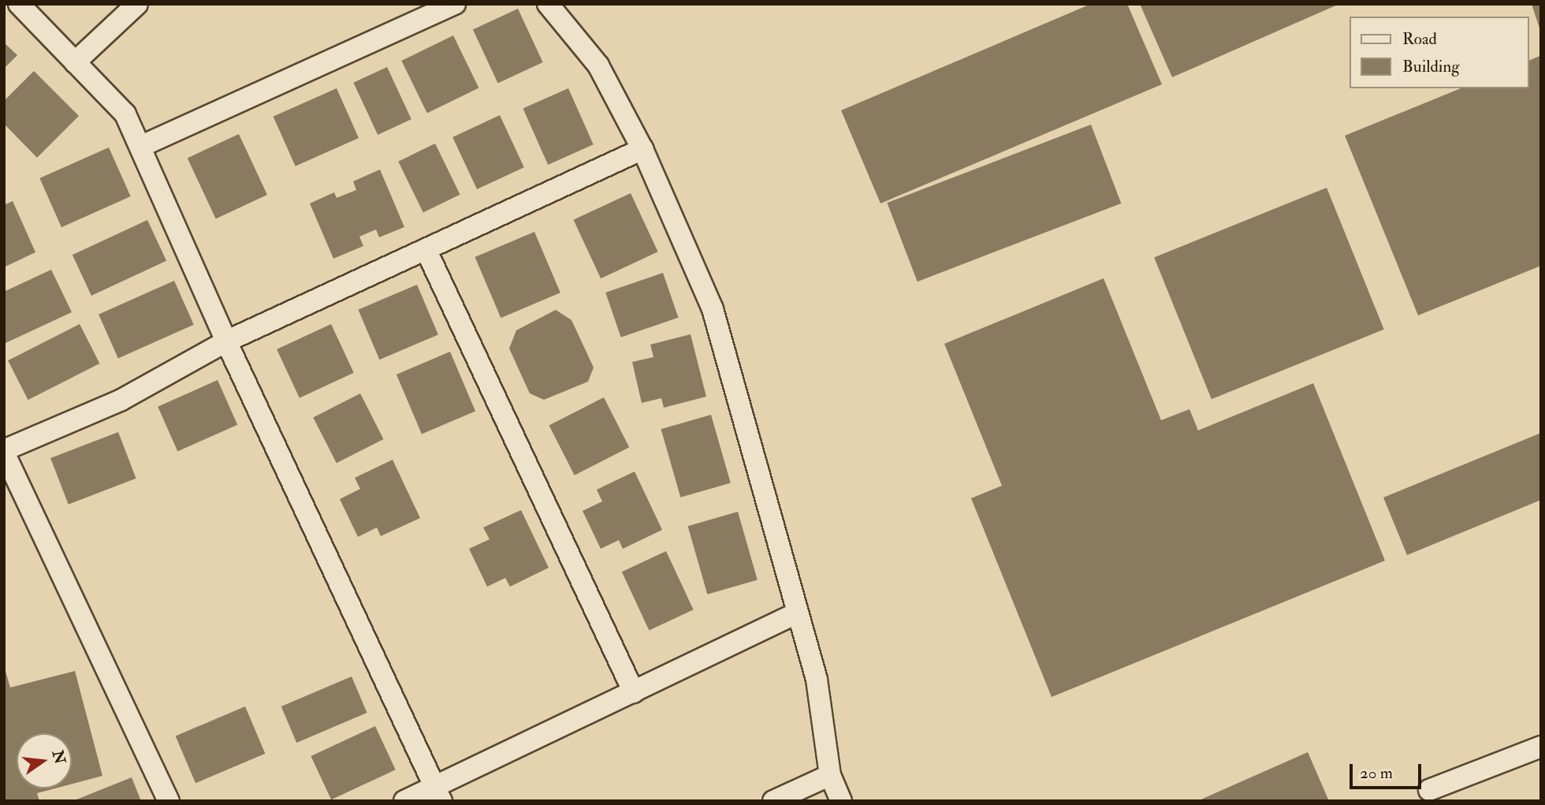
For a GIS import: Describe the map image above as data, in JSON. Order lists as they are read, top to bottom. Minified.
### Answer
{"legend":["Road","Building"],"scale_bar":"20 m","north":"right"}
